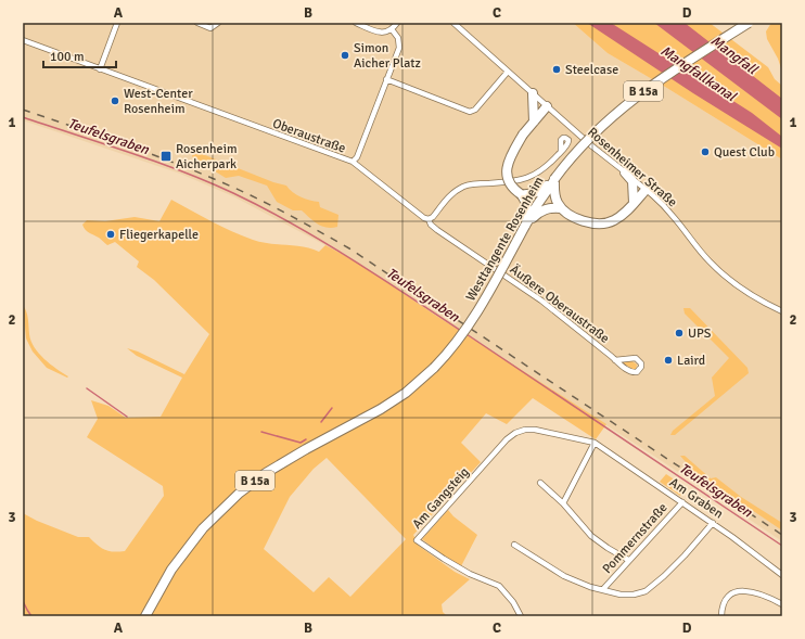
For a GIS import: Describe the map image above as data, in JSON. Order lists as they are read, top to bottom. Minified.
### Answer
{"streets":{"highway":["B 15a","Westtangente Rosenheim"],"street":["Oberaustraße","Rosenheimer Straße","Äußere Oberaustraße","Am Gangsteig","Am Graben","Pommernstraße"]},"crossings":[["Oberaustraße","Äußere Oberaustraße"],["Am Gangsteig","Am Graben"],["Am Graben","Pommernstraße"]],"water":["Mangfall","Mangfallkanal","Teufelsgraben"],"places":{"other":["Simon Aicher Platz","Steelcase","West-Center Rosenheim","Quest Club","Fliegerkapelle","UPS","Laird"],"transit":["Rosenheim Aicherpark"]},"scale_bar":"100 m","grid":{"columns":["A","B","C","D"],"rows":["1","2","3"]}}
